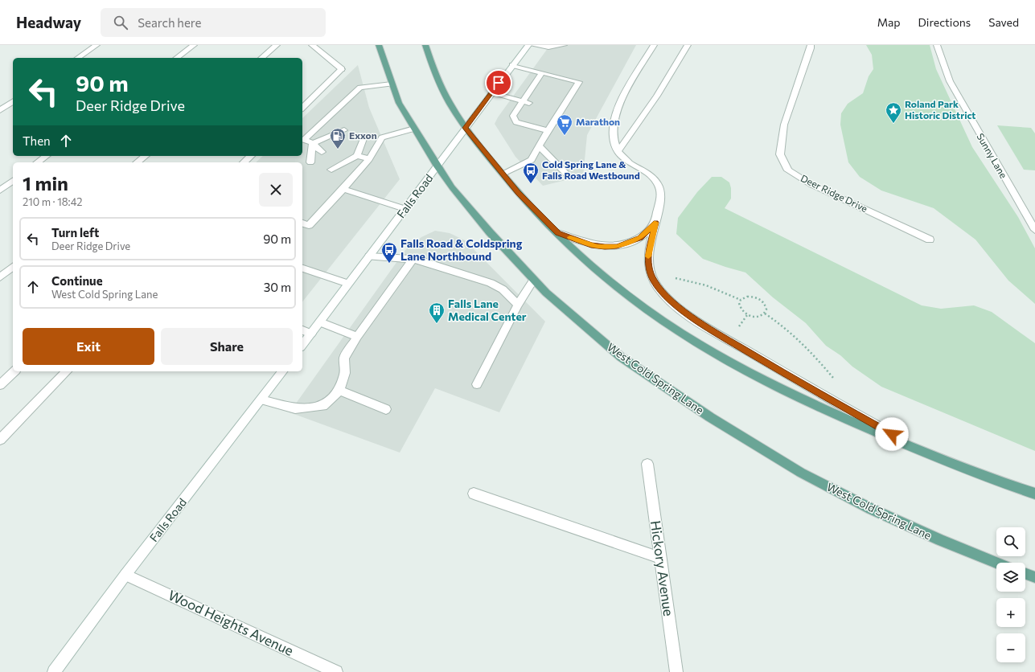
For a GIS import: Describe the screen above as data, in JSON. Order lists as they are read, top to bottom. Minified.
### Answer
{"streets":{"main road":["West Cold Spring Lane"],"street":["Sunny Lane","Deer Ridge Drive","Falls Road","Hickory Avenue","Wood Heights Avenue"]},"crossings":[["Falls Road","West Cold Spring Lane"],["Falls Road","Wood Heights Avenue"]],"places":{"place":["Roland Park Historic District"],"supermarket":["Marathon"],"fuel station":["Exxon"],"bus stop":["Cold Spring Lane & Falls Road Westbound","Falls Road & Coldspring Lane Northbound"],"building":["Falls Lane Medical Center"]},"page":{"header":"Headway","search":"Search here","nav":["Map","Directions","Saved"],"turn":["90 m","Deer Ridge Drive"],"then":"Then","heading":["1 min","210 m · 18:42"],"list":[{"name":"Turn left","note":"Deer Ridge Drive","value":"90 m"},{"name":"Continue","note":"West Cold Spring Lane","value":"30 m"}],"buttons":["Exit","Share"],"map_buttons":["+","−"]}}
